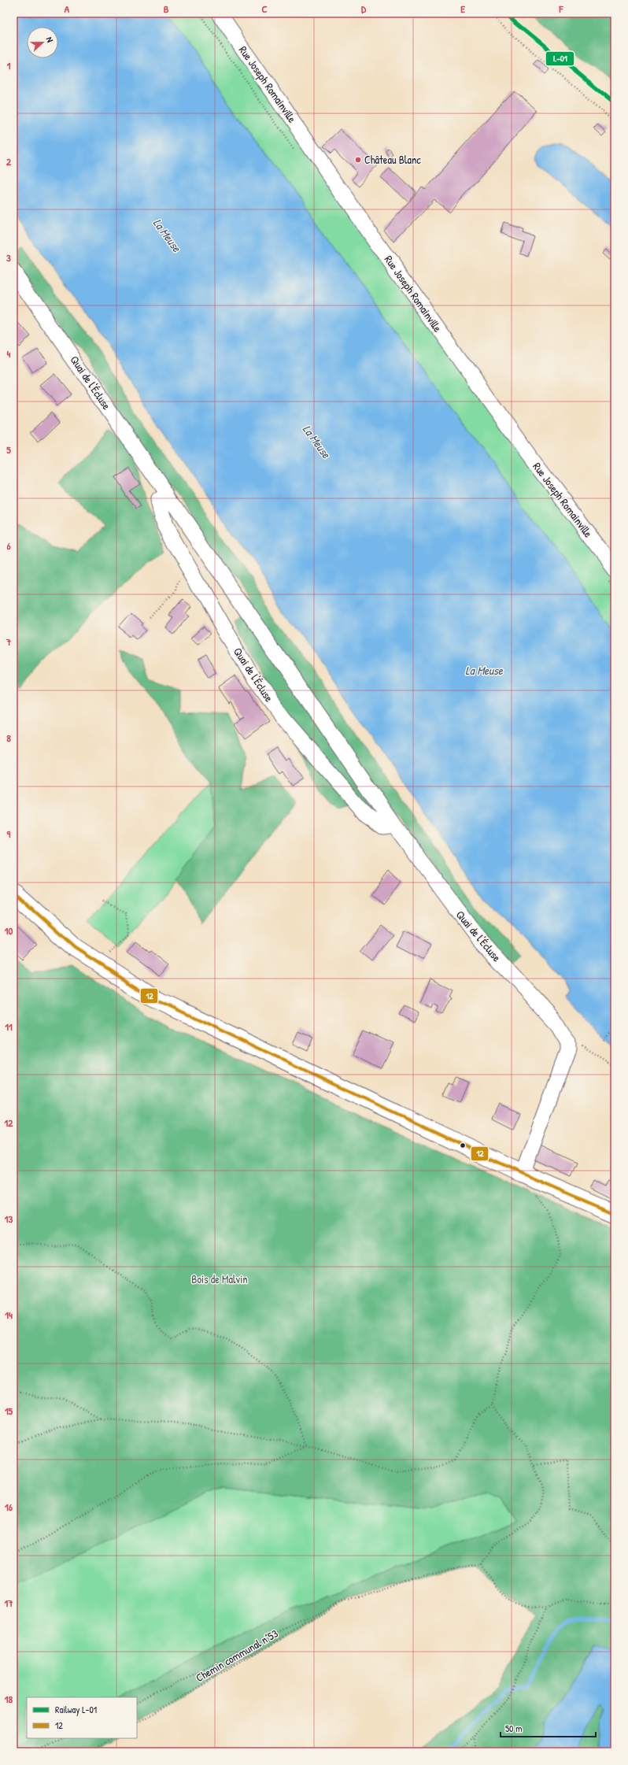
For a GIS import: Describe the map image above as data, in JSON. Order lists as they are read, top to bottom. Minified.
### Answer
{"streets":{"street":["Rue Joseph Romainville","Quai de l'Écluse"],"path":["Chemin communal n°53"]},"water":["La Meuse"],"parks":["Bois de Malvin"],"places":["Château Blanc"],"lines":["rail line L-01","transit line 12"],"legend":["Railway L-01","12"],"scale_bar":"50 m","north":"right","grid":{"columns":["A","B","C","D","E","F"],"rows":["1","2","3","4","5","6","7","8","9","10","11","12","13","14","15","16","17","18"]}}
